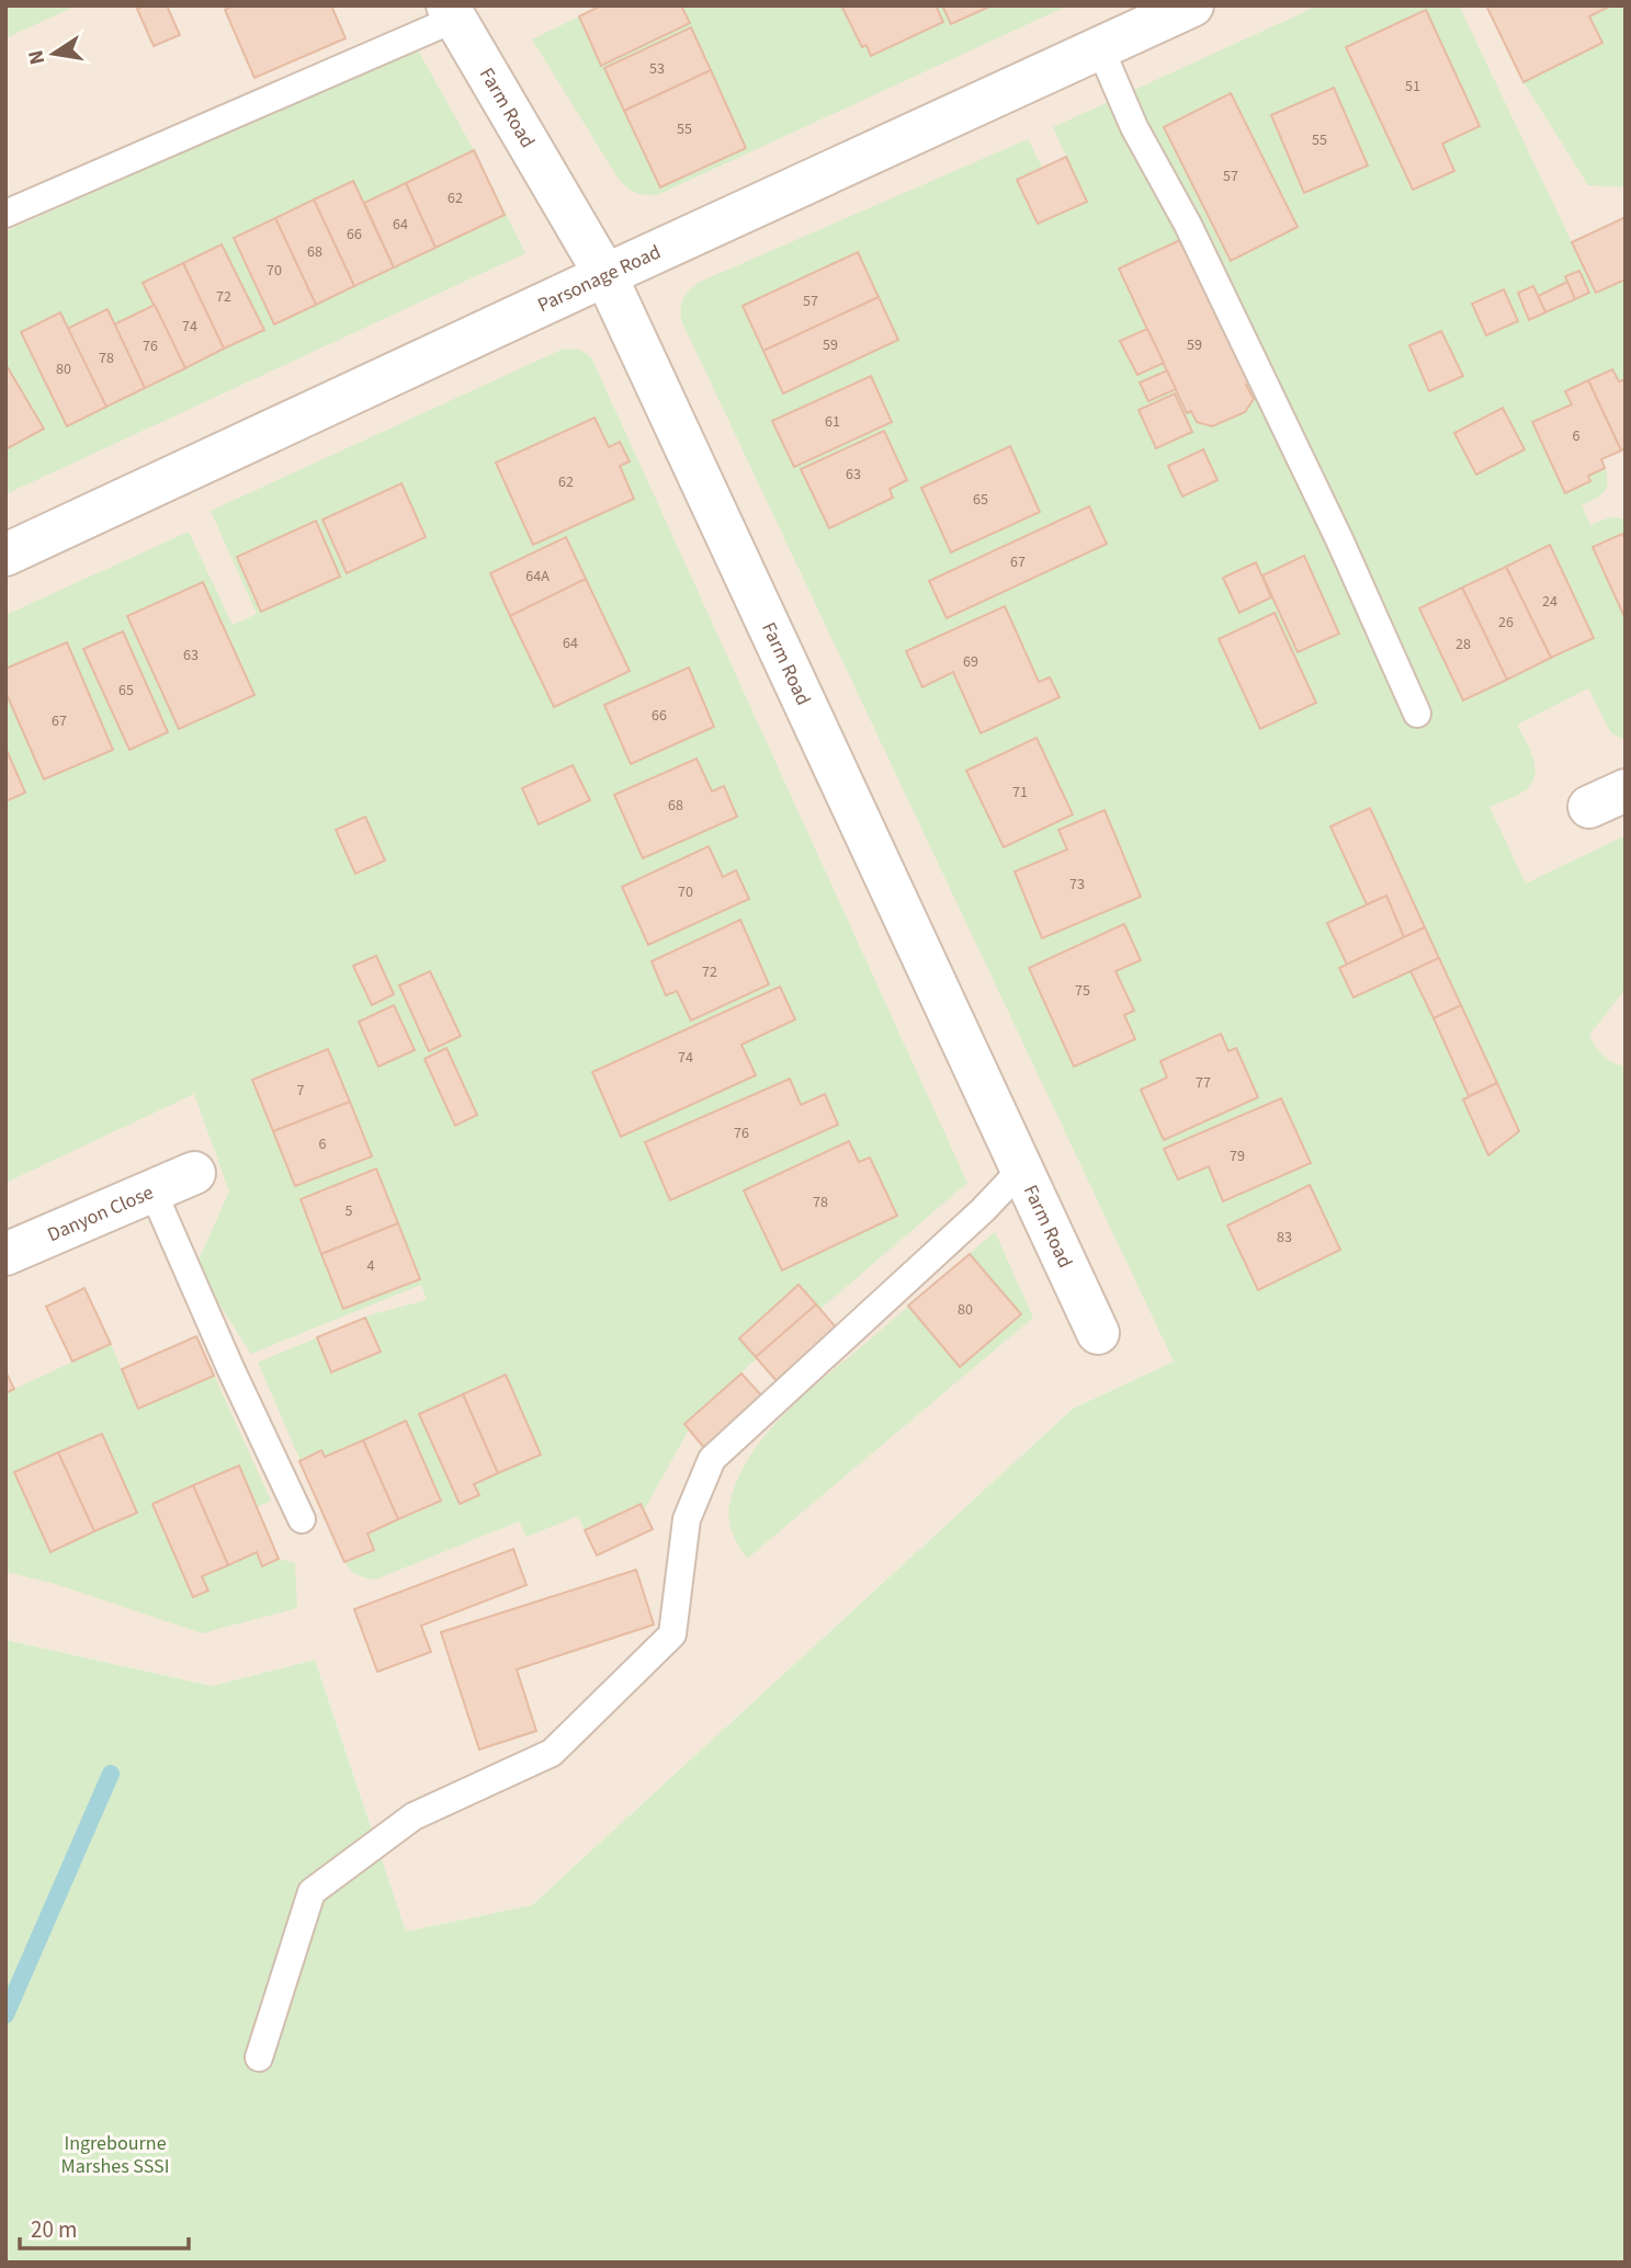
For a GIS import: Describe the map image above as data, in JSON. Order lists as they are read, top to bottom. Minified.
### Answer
{"streets":{"street":["Farm Road","Parsonage Road","Danyon Close"]},"crossings":[["Farm Road","Parsonage Road"]],"parks":["Ingrebourne Marshes SSSI"],"house_numbers":["53","51","55","55","57","62","64","66","68","70","72","57","74","59","59","76","78","80","61","6","63","62","65","67","64A","24","26","64","28","63","69","65","66","67","71","68","73","70","72","75","74","77","7","76","6","79","78","5","83","4","80"],"scale_bar":"20 m","north":"left"}
